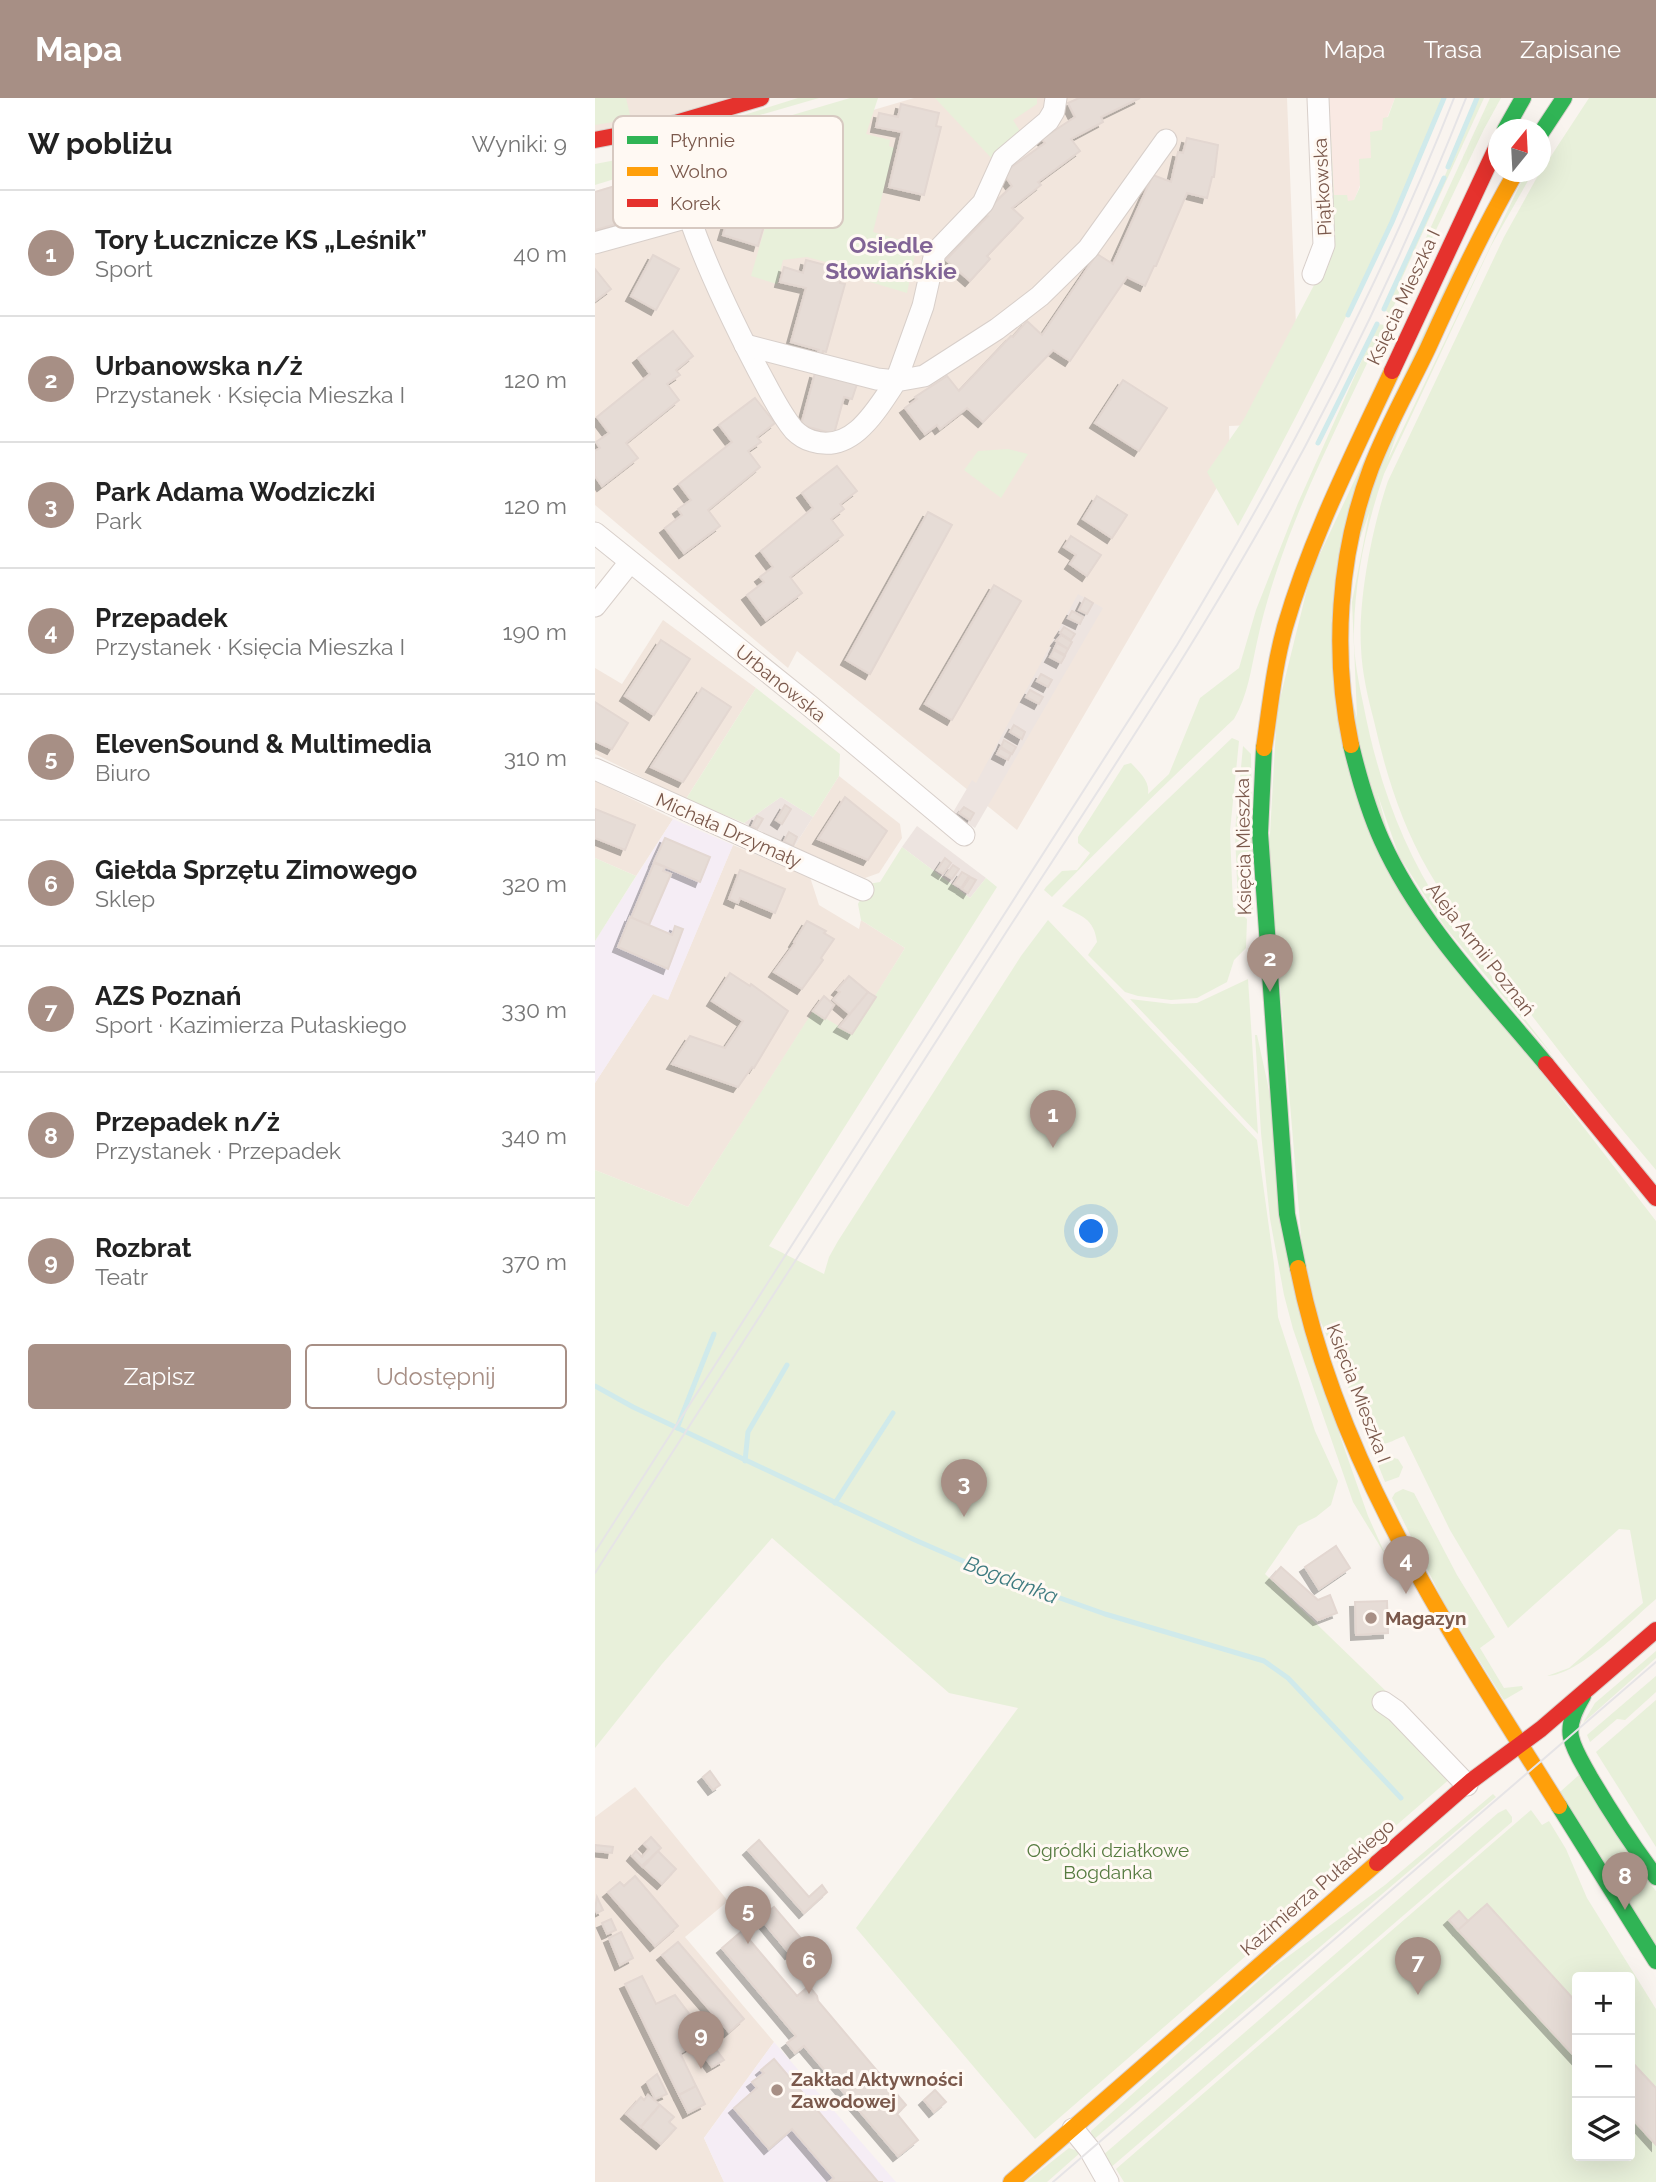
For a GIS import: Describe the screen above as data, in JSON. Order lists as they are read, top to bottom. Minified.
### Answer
{"streets":{"street":["Piątkowska","Księcia Mieszka I","Urbanowska","Michała Drzymały","Aleja Armii Poznań","Kazimierza Pułaskiego"]},"crossings":[["Księcia Mieszka I","Kazimierza Pułaskiego"]],"districts":["Osiedle Słowiańskie"],"water":["Bogdanka"],"parks":["Ogródki działkowe Bogdanka"],"places":["Magazyn","Zakład Aktywności Zawodowej"],"legend":["Płynnie","Wolno","Korek"],"north":"top","page":{"header":"Mapa","nav":["Mapa","Trasa","Zapisane"],"heading":["W pobliżu","Wyniki: 9"],"list":[{"mark":"1","name":"Tory Łucznicze KS „Leśnik”","note":"Sport","value":"40 m"},{"mark":"2","name":"Urbanowska n/ż","note":"Przystanek · Księcia Mieszka I","value":"120 m"},{"mark":"3","name":"Park Adama Wodziczki","note":"Park","value":"120 m"},{"mark":"4","name":"Przepadek","note":"Przystanek · Księcia Mieszka I","value":"190 m"},{"mark":"5","name":"ElevenSound & Multimedia","note":"Biuro","value":"310 m"},{"mark":"6","name":"Giełda Sprzętu Zimowego","note":"Sklep","value":"320 m"},{"mark":"7","name":"AZS Poznań","note":"Sport · Kazimierza Pułaskiego","value":"330 m"},{"mark":"8","name":"Przepadek n/ż","note":"Przystanek · Przepadek","value":"340 m"},{"mark":"9","name":"Rozbrat","note":"Teatr","value":"370 m"}],"pins":["2","1","3","4","8","5","6","7","9"],"buttons":["Zapisz","Udostępnij"],"map_buttons":["+","−"]}}
